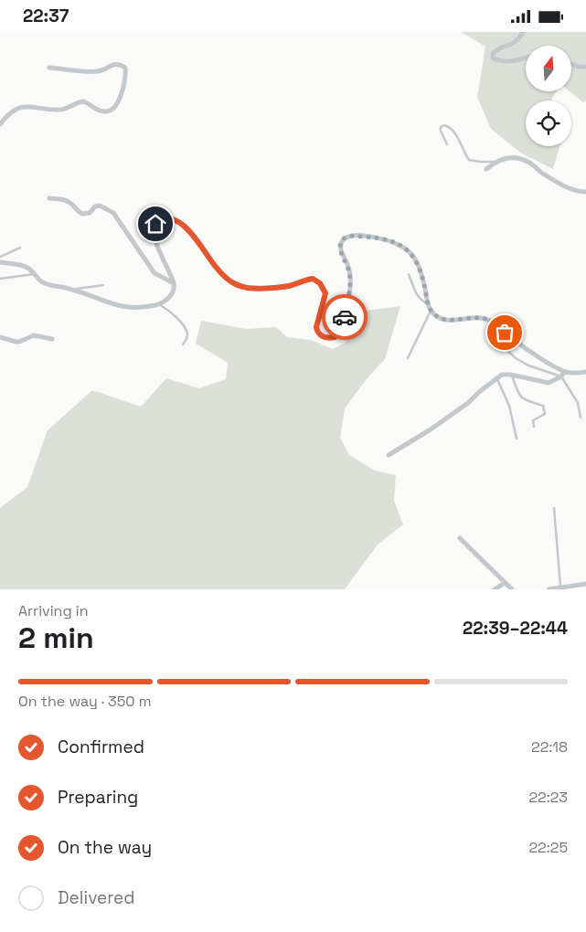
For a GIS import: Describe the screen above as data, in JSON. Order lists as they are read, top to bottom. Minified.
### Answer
{"north":"top","page":{"status":"22:37","heading":["2 min","Arriving in","22:39–22:44"],"bar":"On the way · 350 m","list":[["Confirmed","22:18"],["Preparing","22:23"],["On the way","22:25"],"Delivered"]}}
